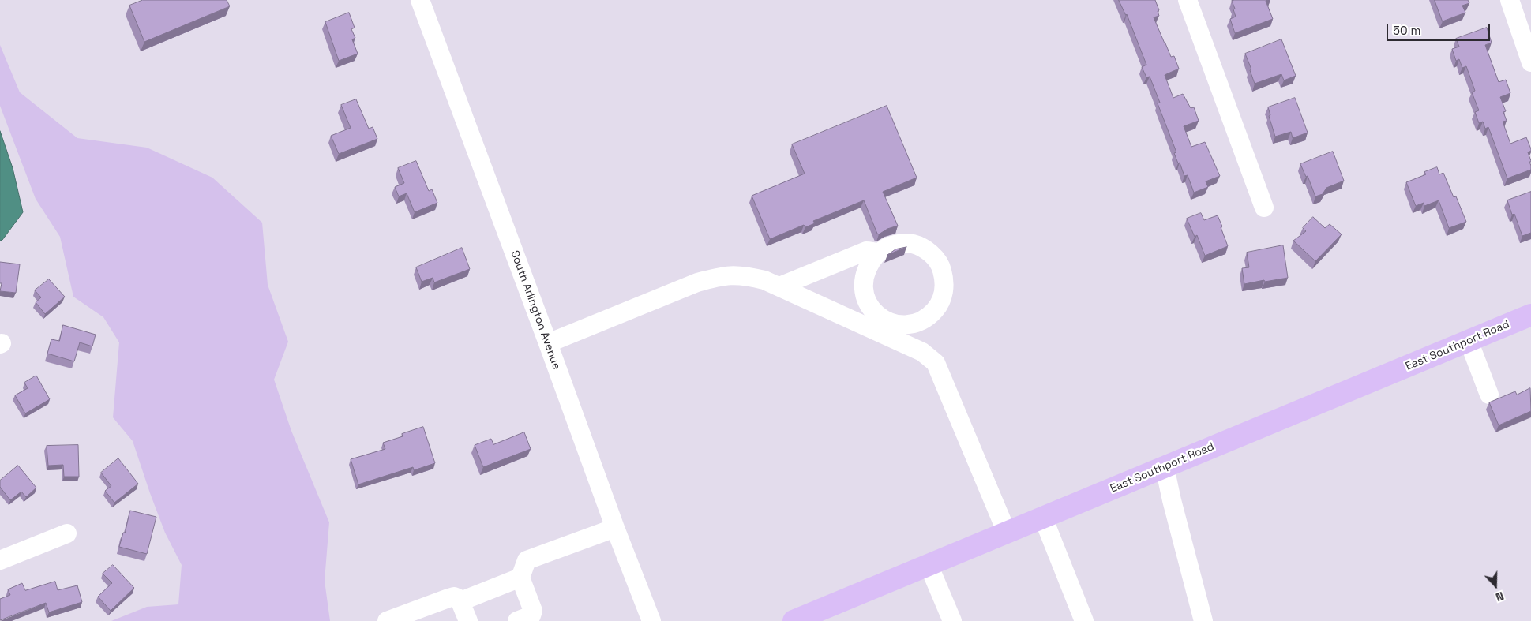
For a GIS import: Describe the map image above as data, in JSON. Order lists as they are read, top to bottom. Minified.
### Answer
{"streets":{"main road":["East Southport Road"],"street":["South Arlington Avenue"]},"scale_bar":"50 m","north":"bottom"}
